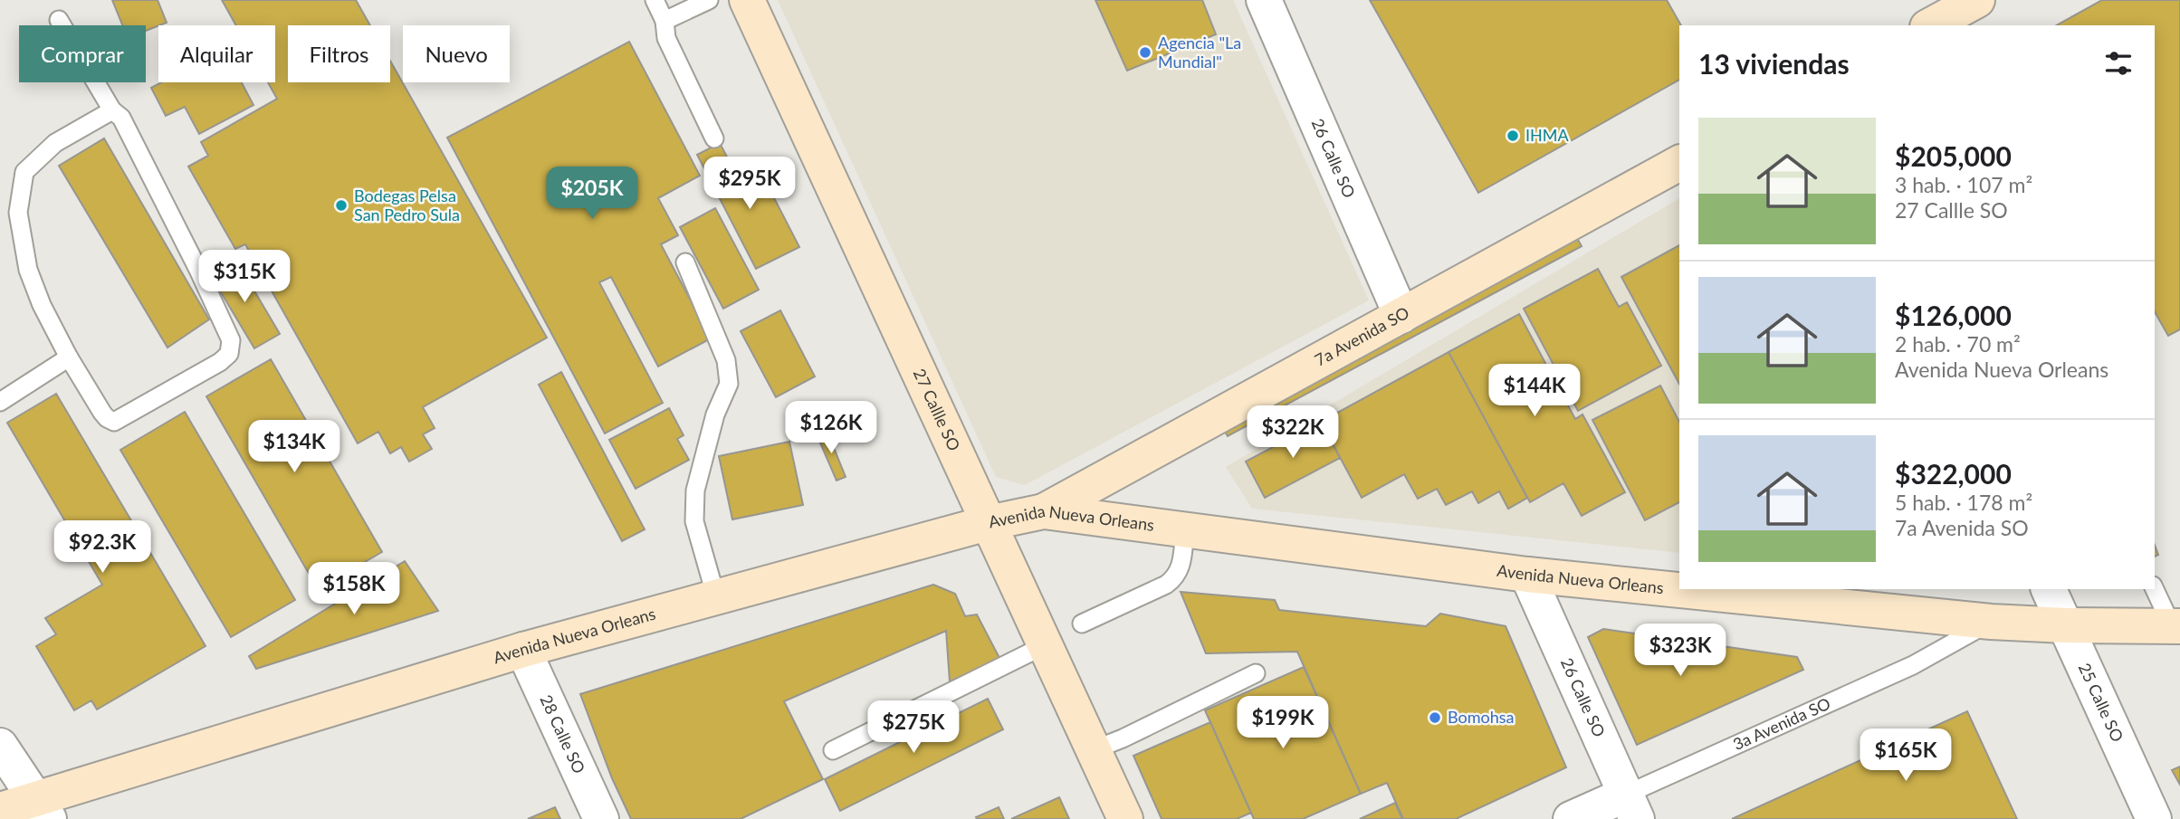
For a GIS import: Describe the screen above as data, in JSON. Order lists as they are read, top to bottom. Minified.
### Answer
{"streets":{"street":["26 Calle SO","7a Avenida SO","27 Callle SO","Avenida Nueva Orleans","25 Calle SO","3a Avenida SO","28 Calle SO"]},"crossings":[["26 Calle SO","7a Avenida SO"],["26 Calle SO","Avenida Nueva Orleans"],["26 Calle SO","3a Avenida SO"],["7a Avenida SO","Avenida Nueva Orleans"],["27 Callle SO","Avenida Nueva Orleans"],["Avenida Nueva Orleans","25 Calle SO"],["Avenida Nueva Orleans","3a Avenida SO"],["Avenida Nueva Orleans","28 Calle SO"]],"places":["Agencia \"La Mundial\"","IHMA","Bodegas Pelsa San Pedro Sula","Bomohsa"],"page":{"chip":["Comprar","Alquilar","Filtros","Nuevo"],"heading":"13 viviendas","list":[{"name":"$205,000","note":"3 hab. · 107 m² · 27 Callle SO"},{"name":"$126,000","note":"2 hab. · 70 m² · Avenida Nueva Orleans"},{"name":"$322,000","note":"5 hab. · 178 m² · 7a Avenida SO"}],"price":["$295K","$205K","$315K","$144K","$126K","$322K","$134K","$92.3K","$158K","$323K","$199K","$275K","$165K"]}}
